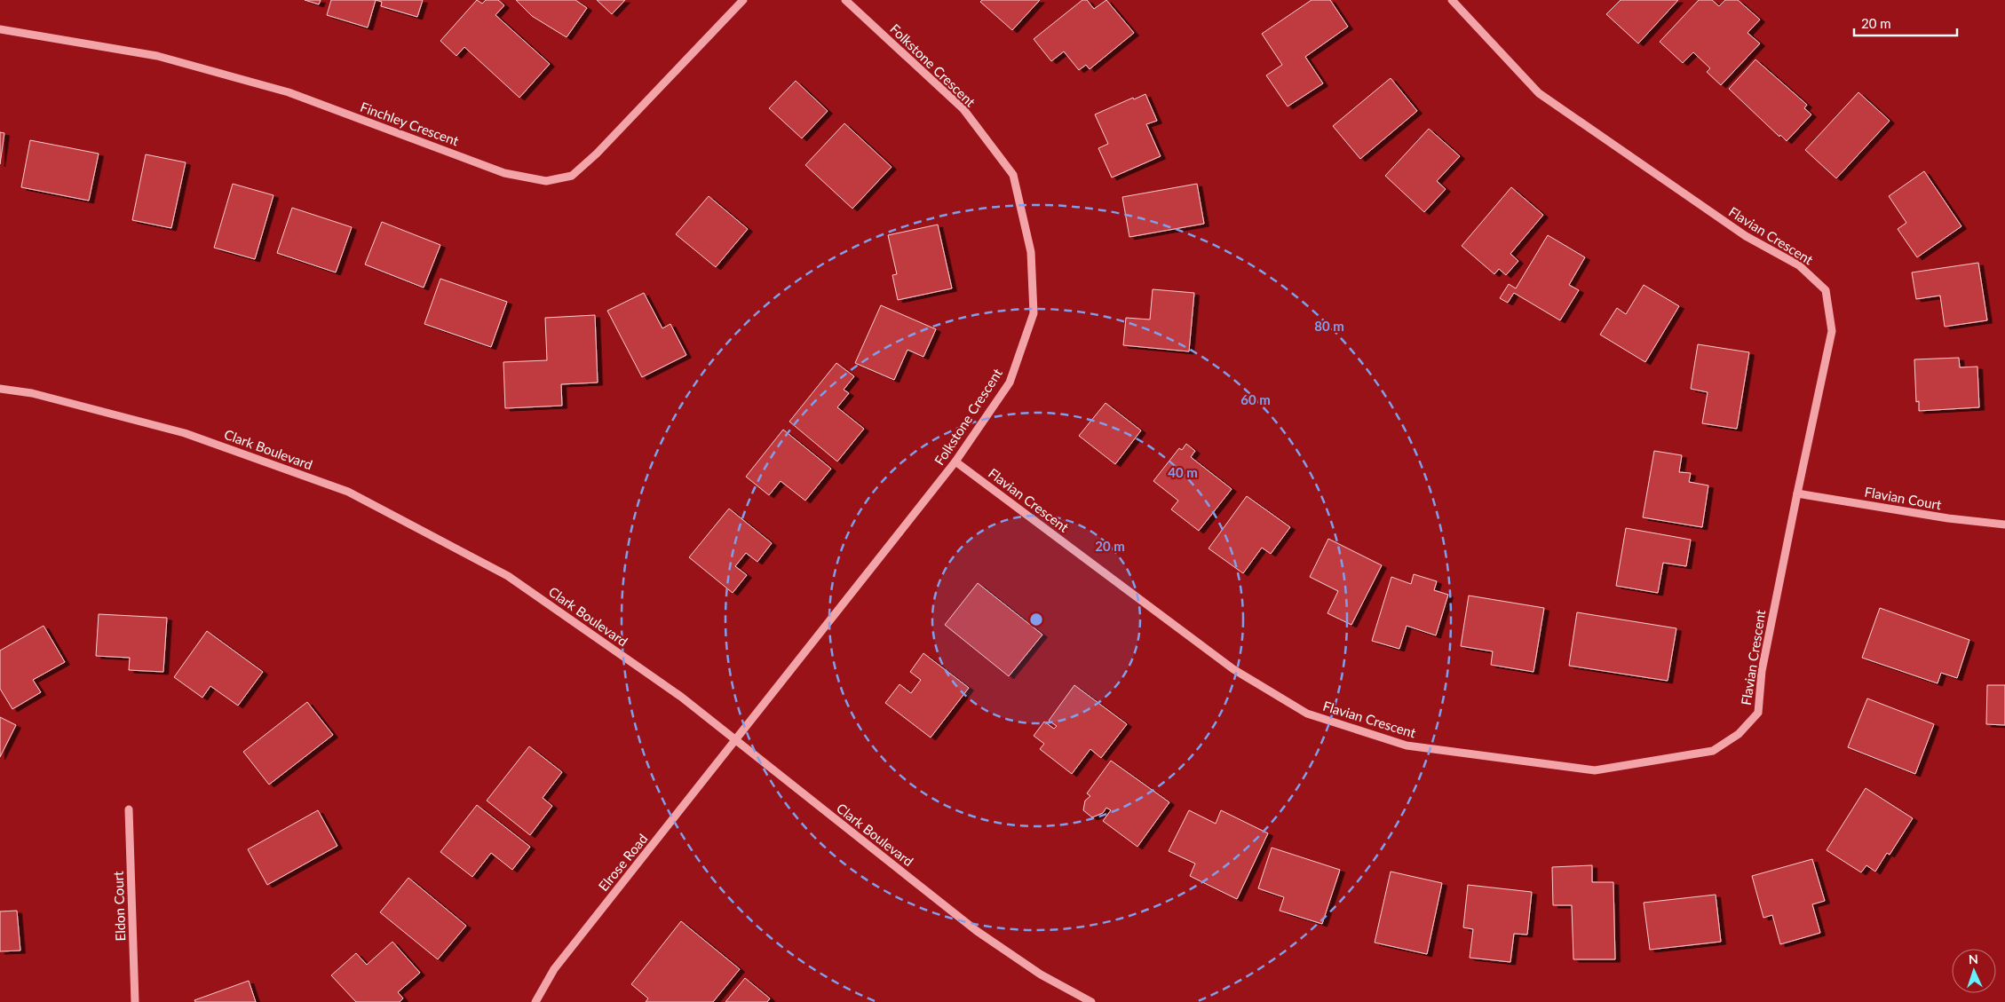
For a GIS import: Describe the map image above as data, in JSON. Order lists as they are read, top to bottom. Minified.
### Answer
{"streets":{"street":["Folkstone Crescent","Finchley Crescent","Flavian Crescent","Clark Boulevard","Flavian Court","Elrose Road","Eldon Court"]},"crossings":[["Folkstone Crescent","Flavian Crescent"],["Folkstone Crescent","Clark Boulevard"],["Folkstone Crescent","Elrose Road"],["Flavian Crescent","Flavian Court"],["Clark Boulevard","Elrose Road"]],"scale_bar":"20 m","north":"top","rings":["80 m","60 m","40 m","20 m"]}
